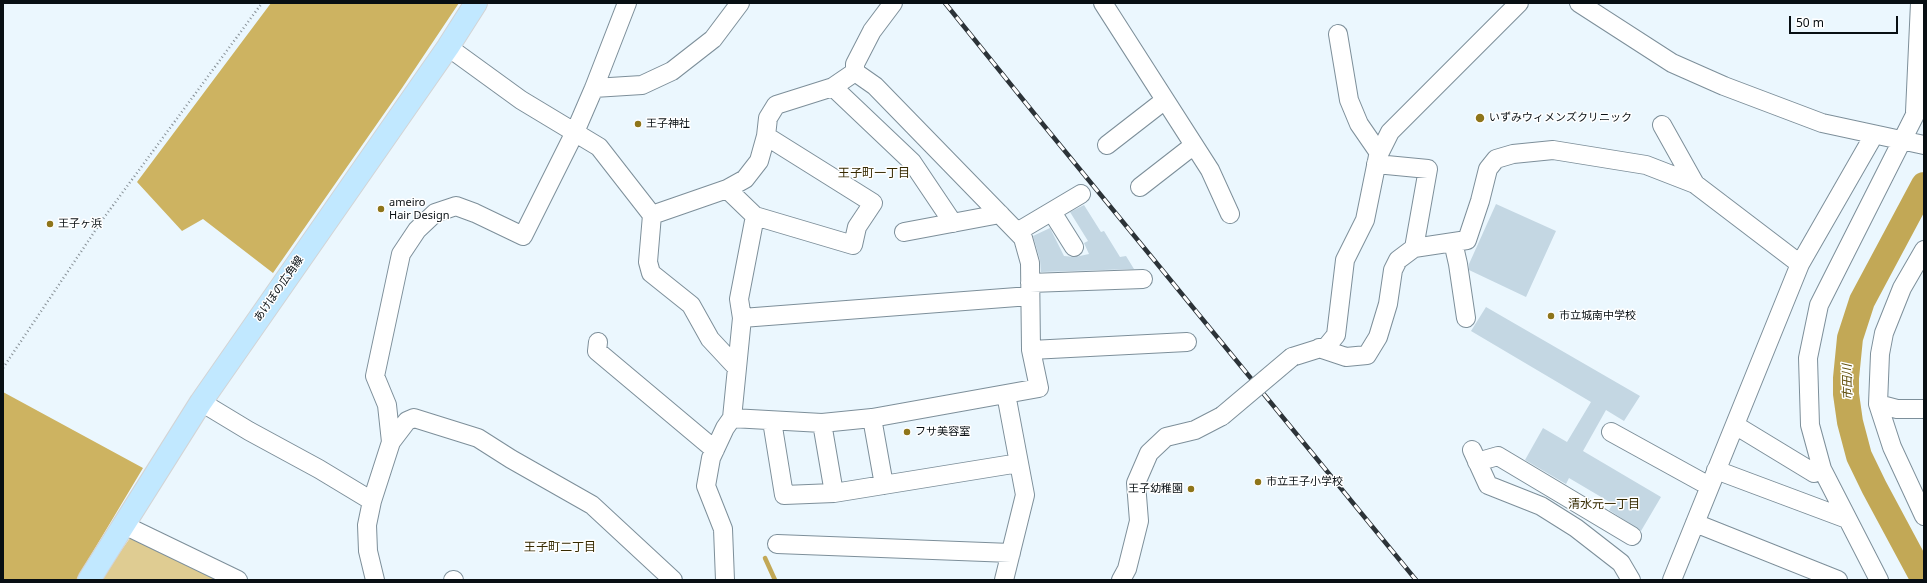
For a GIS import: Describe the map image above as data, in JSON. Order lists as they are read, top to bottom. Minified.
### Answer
{"streets":{"main road":["あけぼの広角線"]},"districts":["王子町一丁目","清水元一丁目","王子町二丁目"],"water":["市田川"],"places":["いずみウィメンズクリニック","王子神社","ameiro Hair Design","王子ヶ浜","市立城南中学校","フサ美容室","市立王子小学校","王子幼稚園"],"scale_bar":"50 m"}
